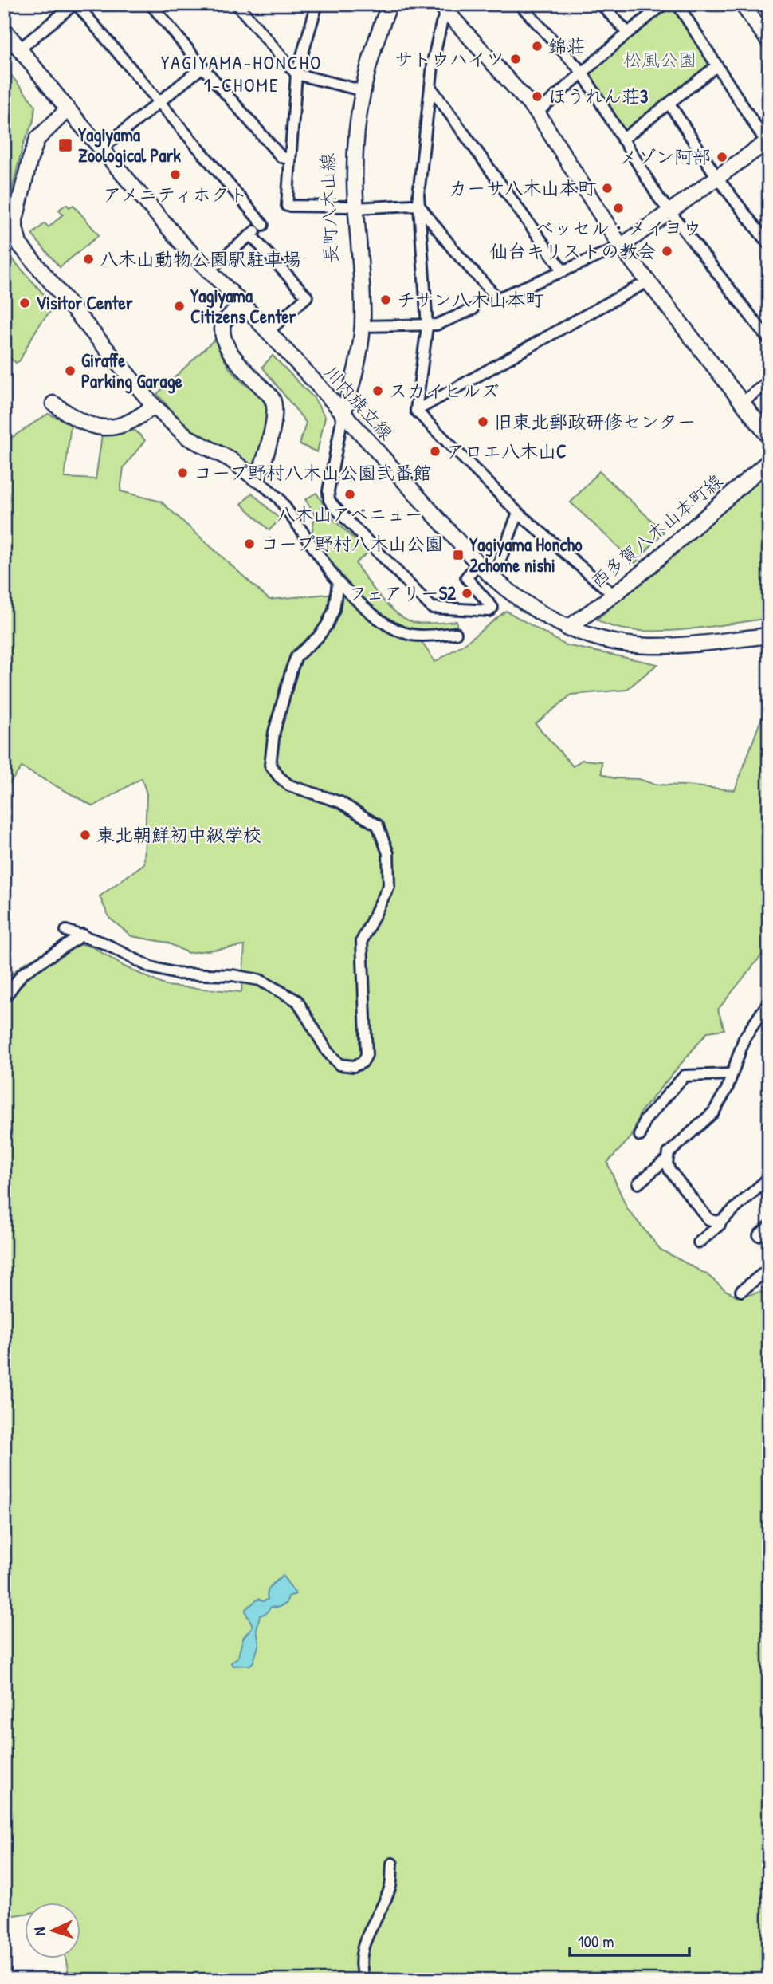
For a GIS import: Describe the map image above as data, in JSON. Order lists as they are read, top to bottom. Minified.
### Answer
{"streets":{"street":["長町八木山線","川内旗立線","西多賀八木山本町線"]},"crossings":[["長町八木山線","川内旗立線"],["川内旗立線","西多賀八木山本町線"]],"districts":["YAGIYAMA-HONCHO 1-CHOME"],"parks":["松風公園"],"places":{"other":["錦荘","サトウハイツ","ほうれん荘3","メゾン阿部","アメニティホクト","カーサ八木山本町","ベッセル・メイヨウ","仙台キリストの教会","八木山動物公園駅駐車場","チサン八木山本町","Visitor Center","Yagiyama Citizens Center","Giraffe Parking Garage","スカイヒルズ","旧東北郵政研修センター","アロエ八木山C","コープ野村八木山公園弐番館","八木山アベニュー","コープ野村八木山公園","フェアリーS2","東北朝鮮初中級学校"],"transit":["Yagiyama Zoological Park","Yagiyama Honcho 2chome nishi"]},"scale_bar":"100 m","north":"left"}
